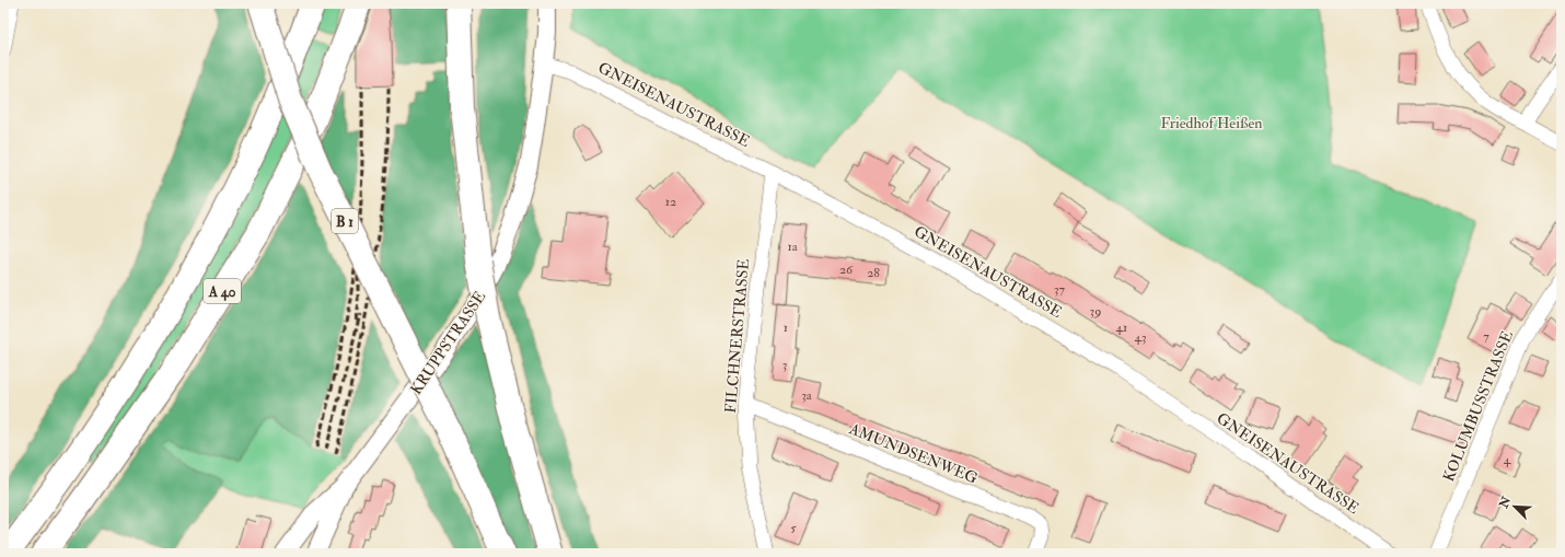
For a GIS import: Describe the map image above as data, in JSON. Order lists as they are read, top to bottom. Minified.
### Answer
{"streets":{"highway":["B 1","A 40"],"street":["GNEISENAUSTRASSE","FILCHNERSTRASSE","KRUPPSTRASSE","KOLUMBUSSTRASSE","AMUNDSENWEG"]},"crossings":[["GNEISENAUSTRASSE","FILCHNERSTRASSE"],["GNEISENAUSTRASSE","KRUPPSTRASSE"],["FILCHNERSTRASSE","AMUNDSENWEG"]],"parks":["Friedhof Heißen"],"house_numbers":["12","1a","26","28","37","39","1","41","7","43","3","3a","4","5"],"north":"top left"}
